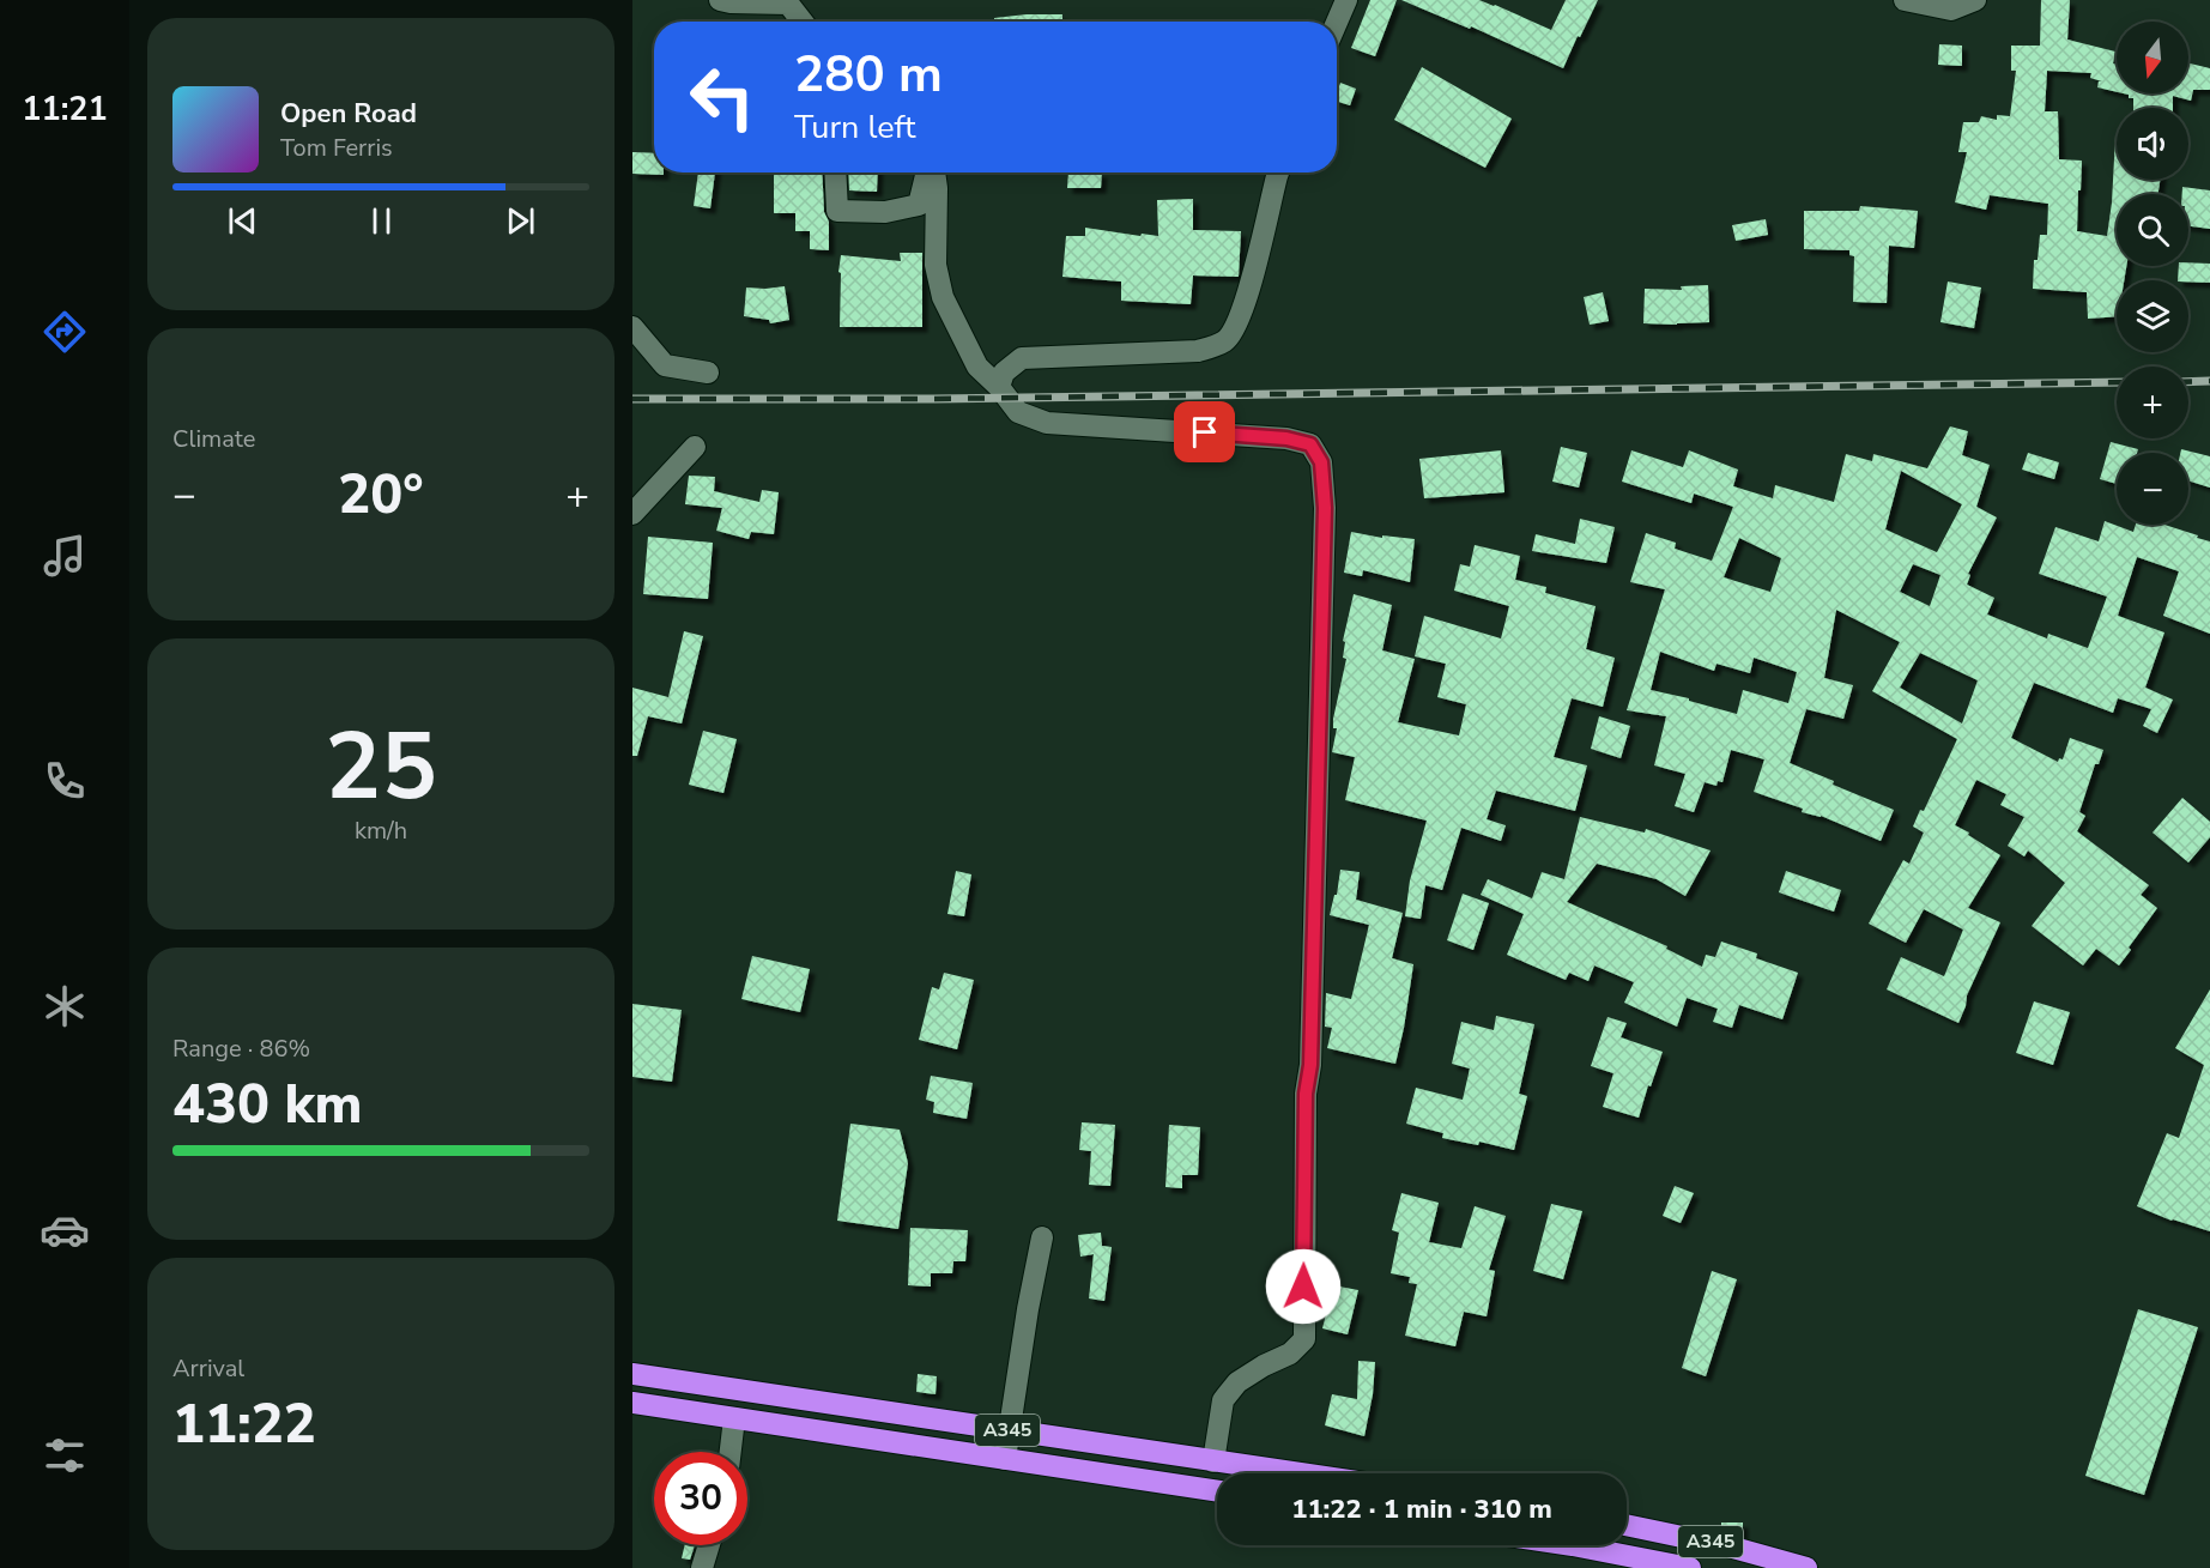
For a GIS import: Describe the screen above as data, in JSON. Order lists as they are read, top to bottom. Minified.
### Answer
{"streets":{"highway":["A345"]},"north":"bottom","page":{"tabs":"11:21","map_buttons":["+","−"],"turn":["280 m","Turn left"],"song":["Open Road","Tom Ferris"],"tile":["Climate",["25","km/h"],["Range · 86%","430 km"],["Arrival","11:22"]],"heat":["−","20°","+"],"limit":"30","trip":"11:22 · 1 min · 310 m"}}
